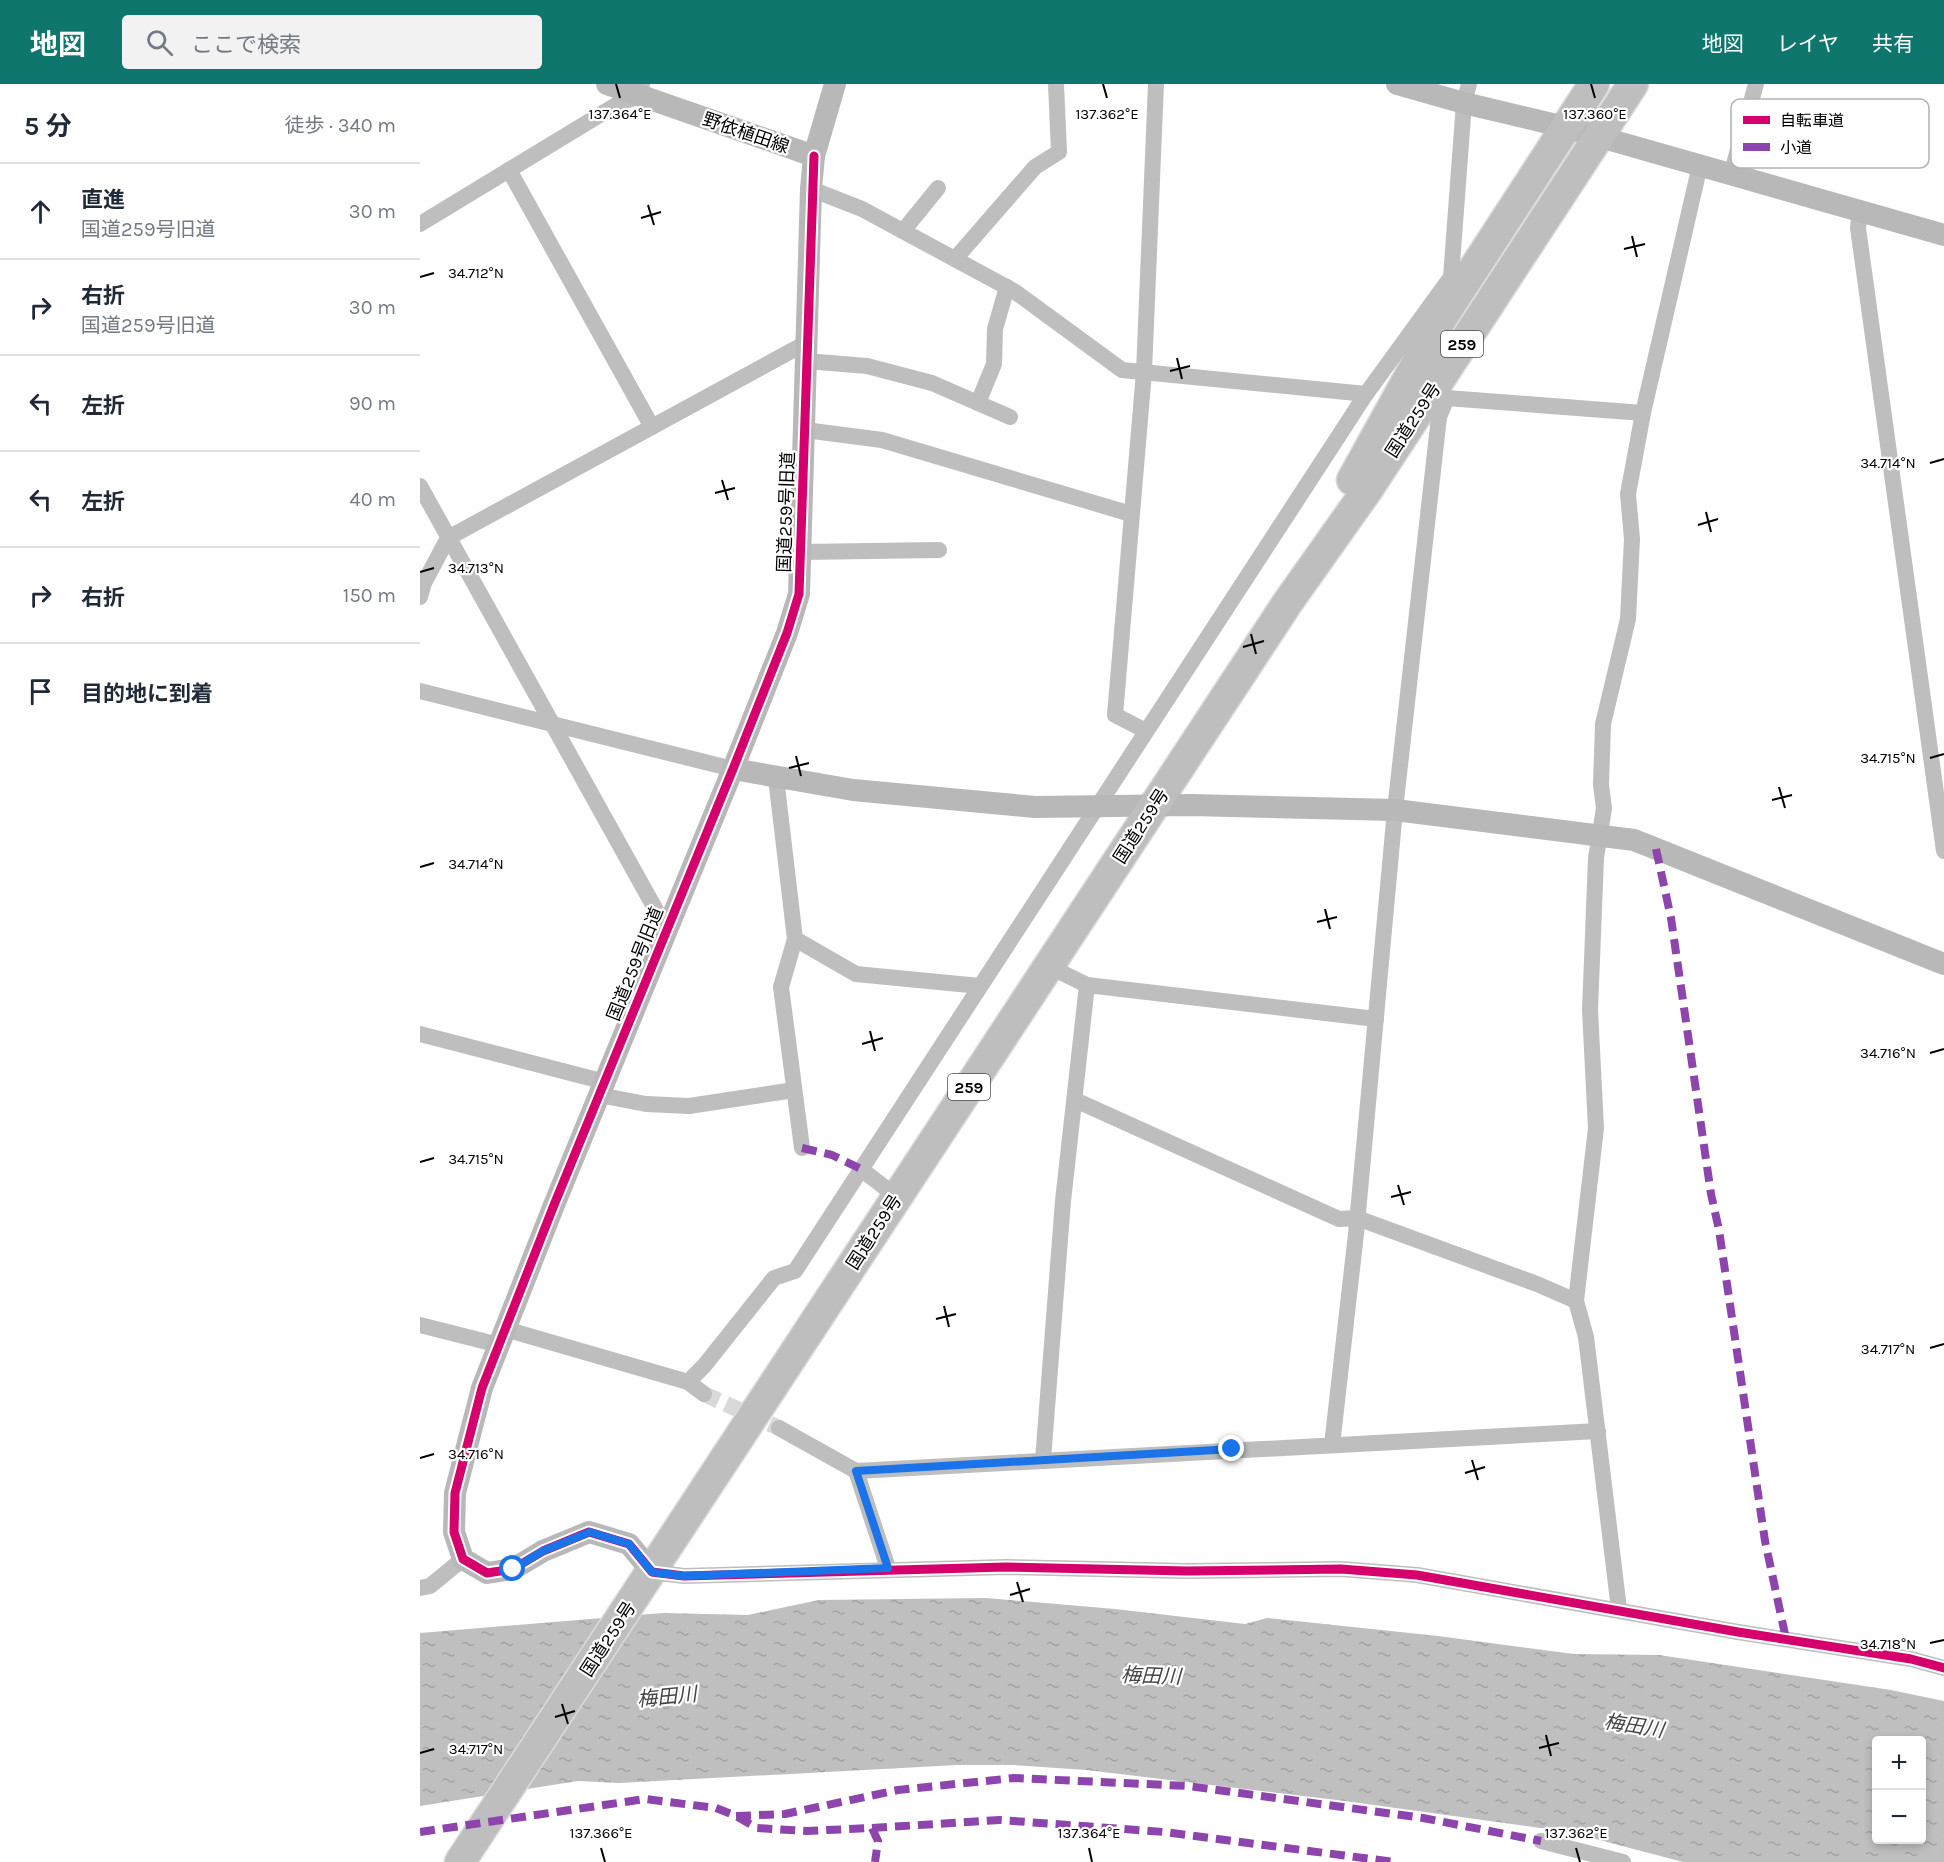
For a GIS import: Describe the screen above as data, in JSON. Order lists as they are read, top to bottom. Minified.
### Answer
{"streets":{"highway":["259","国道259号"],"street":["野依植田線","国道259号旧道"]},"crossings":[["野依植田線","国道259号旧道"]],"water":["梅田川"],"legend":["自転車道","小道"],"page":{"header":"地図","search":"ここで検索","nav":["地図","レイヤ","共有"],"heading":["5 分","徒歩 · 340 m"],"list":[["直進","国道259号旧道","30 m"],["右折","国道259号旧道","30 m"],["左折","90 m"],["左折","40 m"],["右折","150 m"],"目的地に到着"],"map_buttons":["+","−"]},"coordinates":["137.364°E","137.362°E","137.360°E","34.712°N","34.714°N","34.713°N","34.715°N","34.716°N","34.717°N","34.718°N","137.366°E"]}
